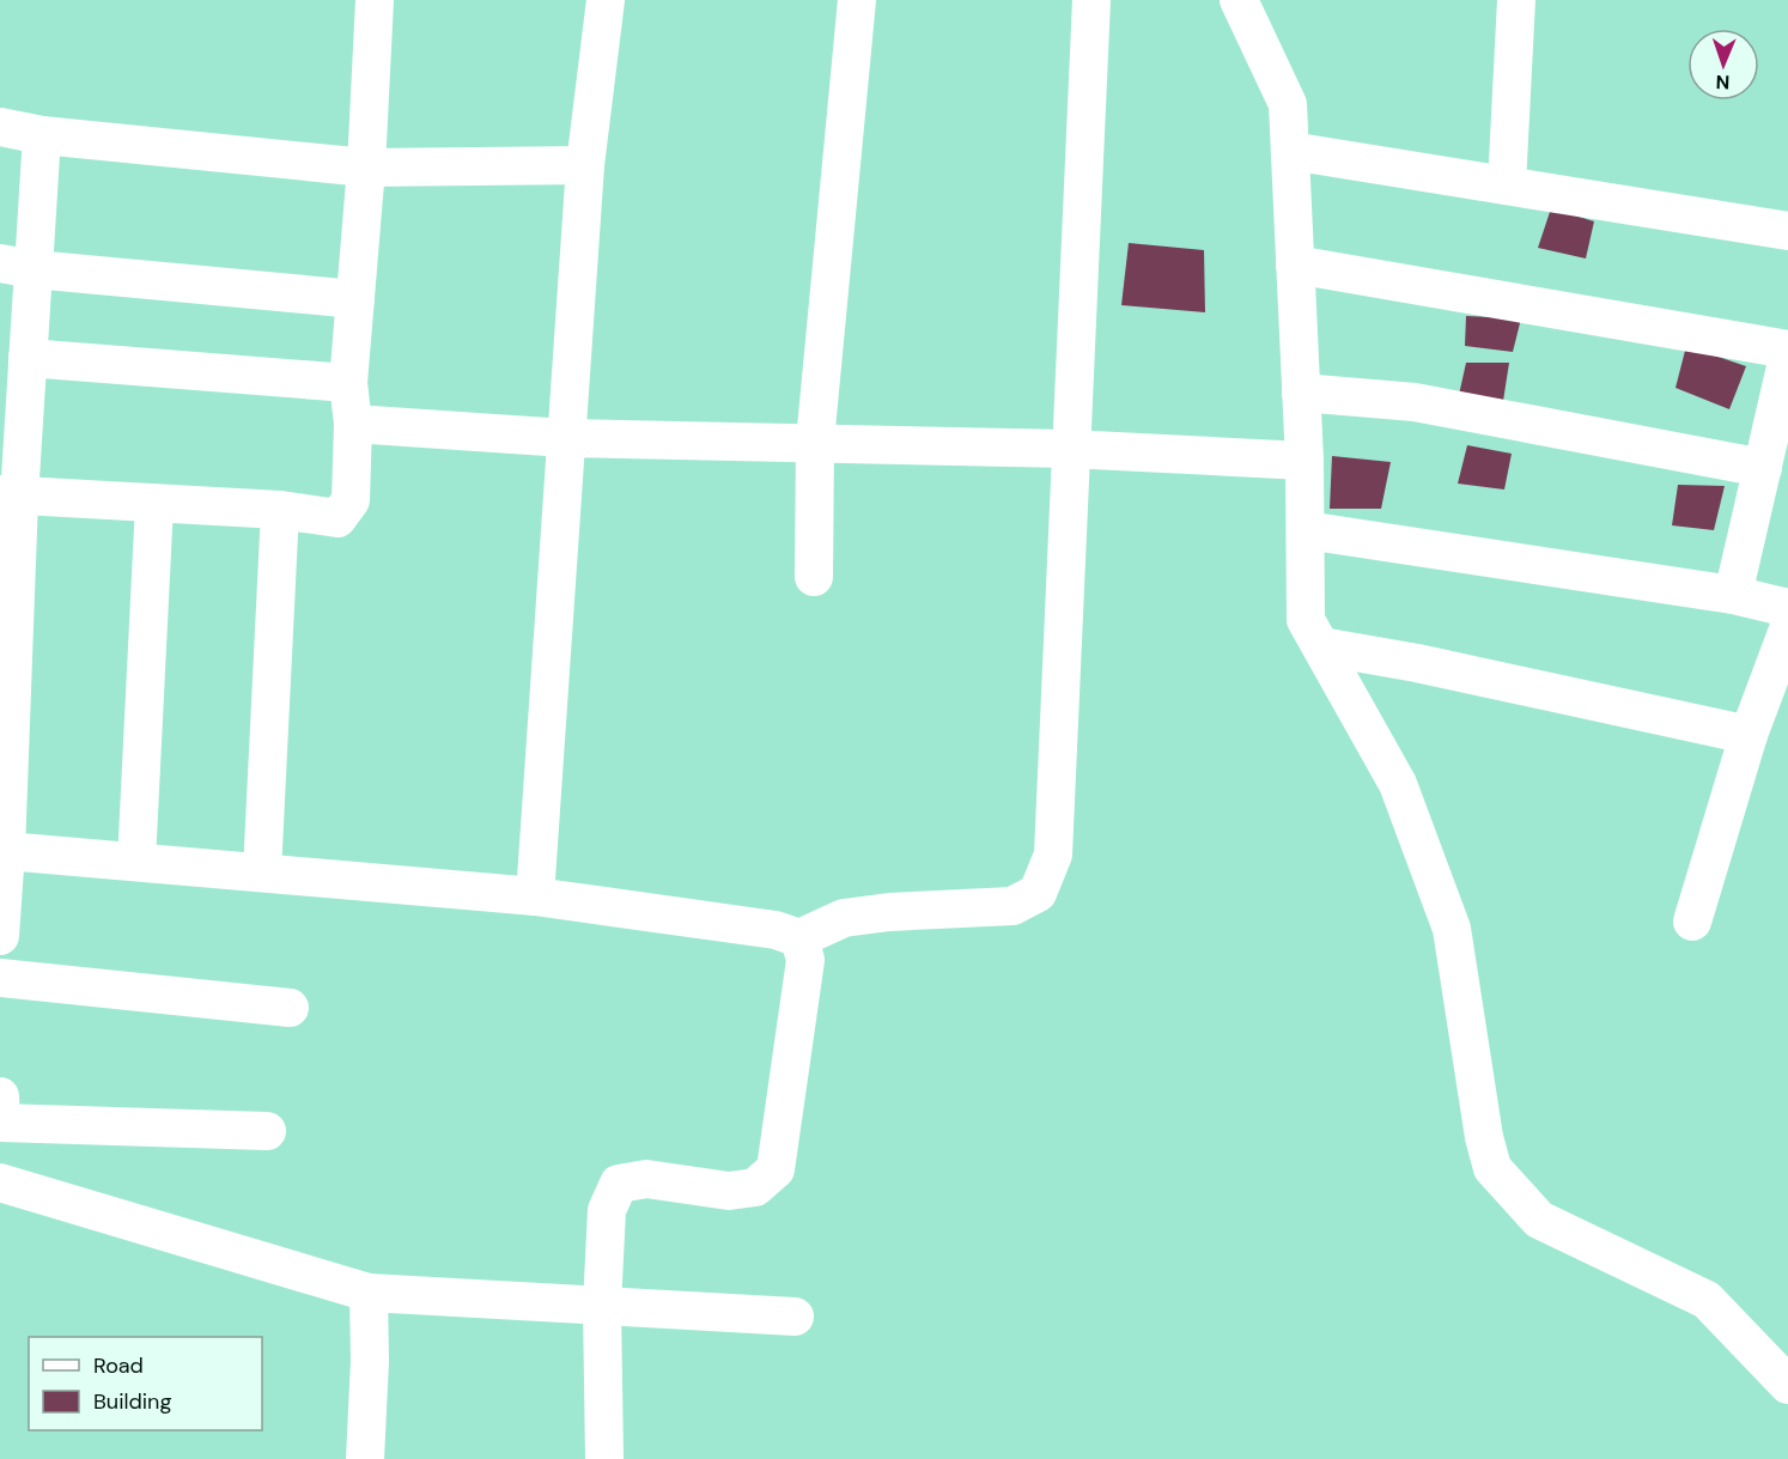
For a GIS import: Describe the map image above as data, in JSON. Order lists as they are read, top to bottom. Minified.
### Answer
{"legend":["Road","Building"],"north":"bottom"}
